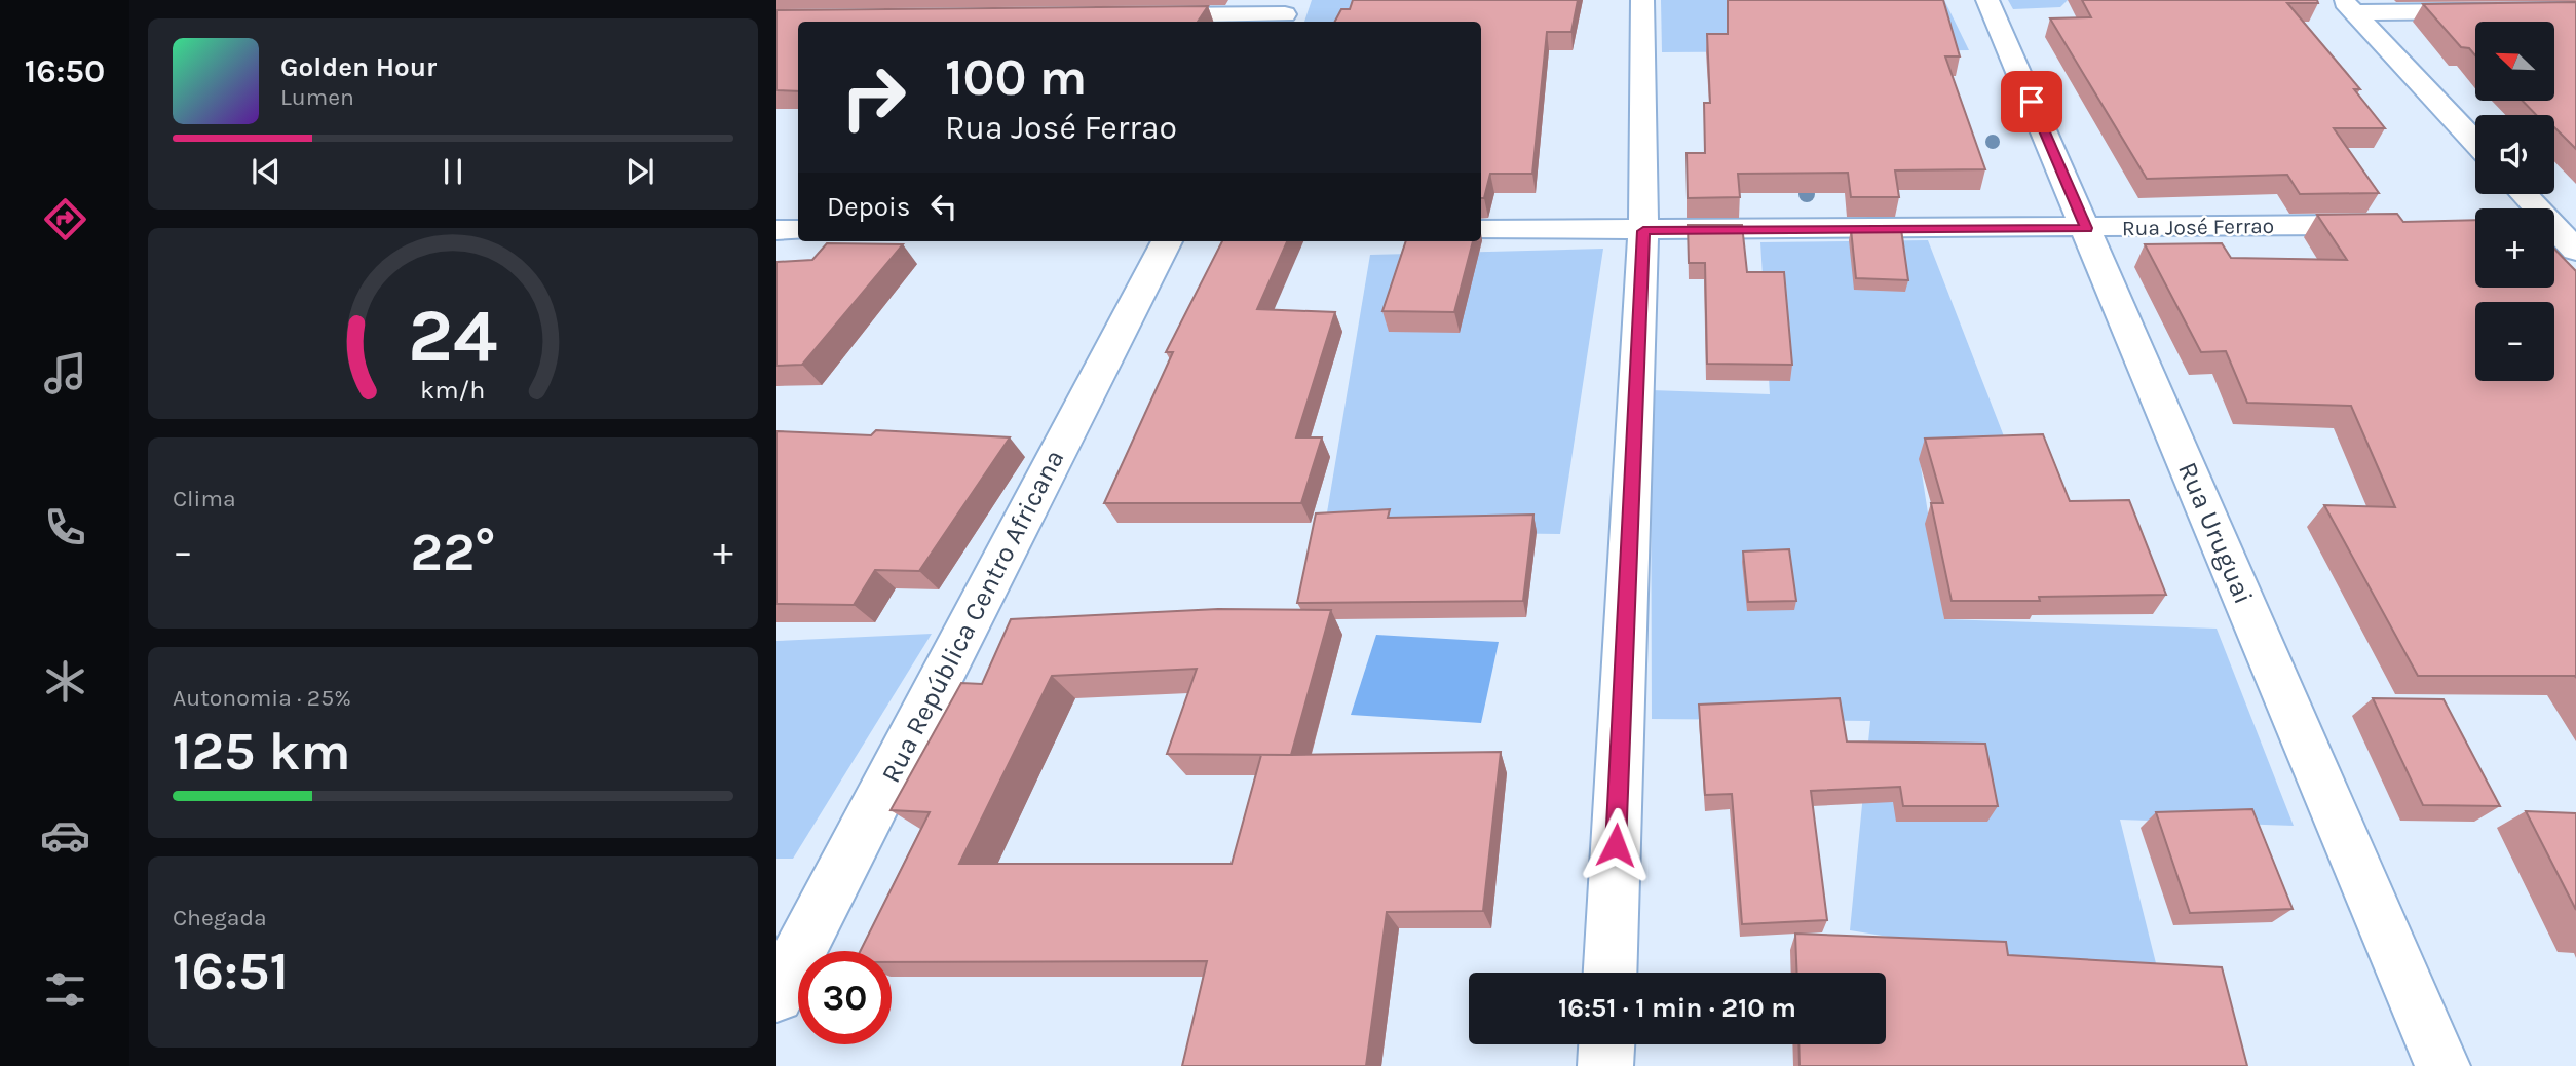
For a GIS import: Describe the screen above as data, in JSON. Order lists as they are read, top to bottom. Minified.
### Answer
{"streets":{"street":["Rua José Ferrao","Rua Uruguai","Rua República Centro Africana"]},"crossings":[["Rua José Ferrao","Rua Uruguai"]],"north":"top left","page":{"tabs":"16:50","map_buttons":["+","−"],"turn":["100 m","Rua José Ferrao"],"song":["Golden Hour","Lumen"],"then":"Depois","tile":["Clima",["Autonomia · 25%","125 km"],["Chegada","16:51"]],"heat":["−","22°","+"],"limit":"30","trip":"16:51 · 1 min · 210 m","gauge":["24","km/h"]}}
